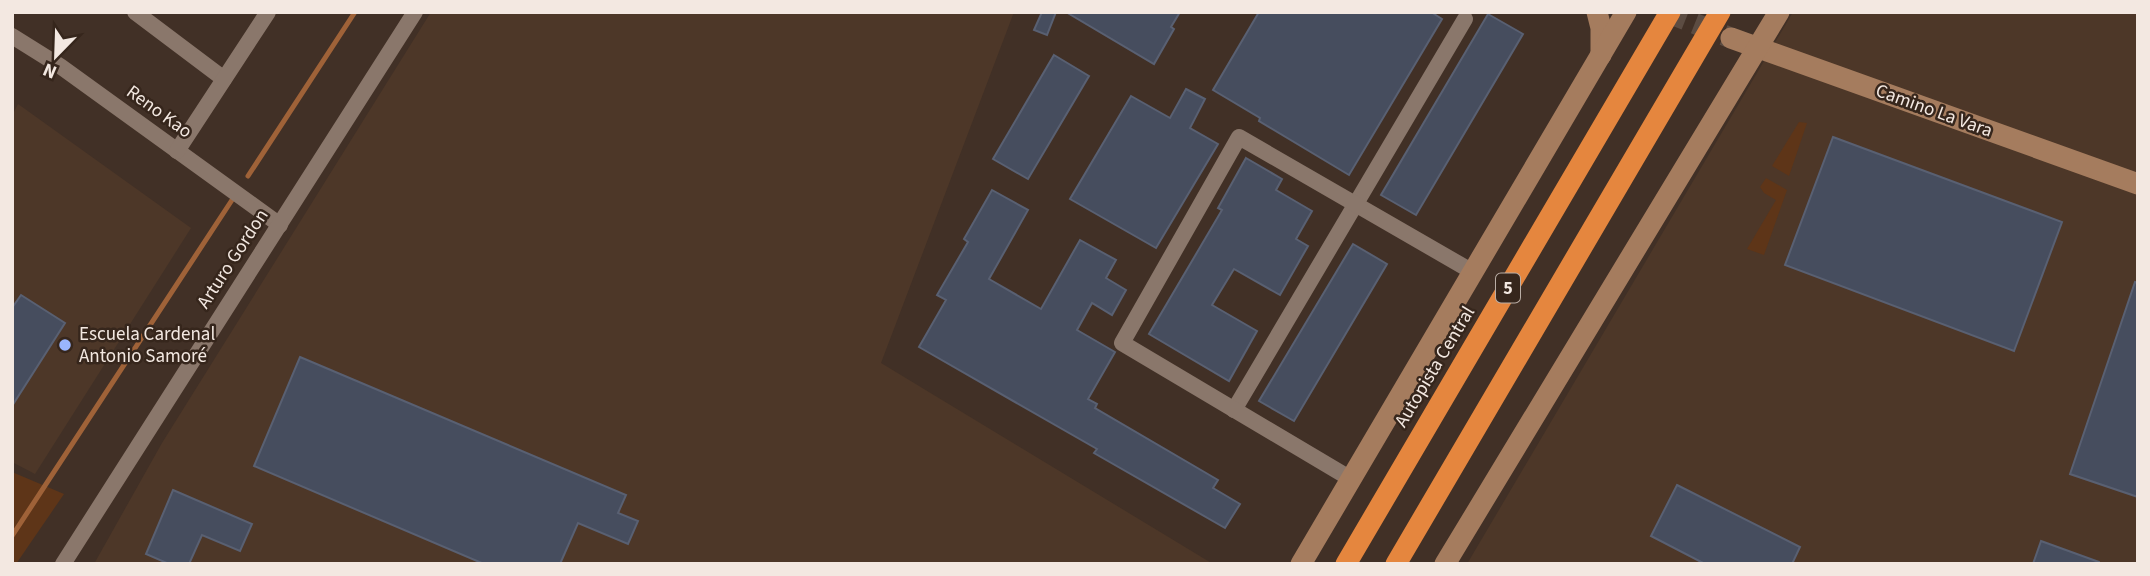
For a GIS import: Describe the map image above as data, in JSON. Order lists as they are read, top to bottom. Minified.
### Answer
{"streets":{"highway":["5","Autopista Central"],"street":["Camino La Vara","Reno Kao","Arturo Gordon"]},"crossings":[["Reno Kao","Arturo Gordon"]],"places":["Escuela Cardenal Antonio Samoré"],"north":"bottom left"}
